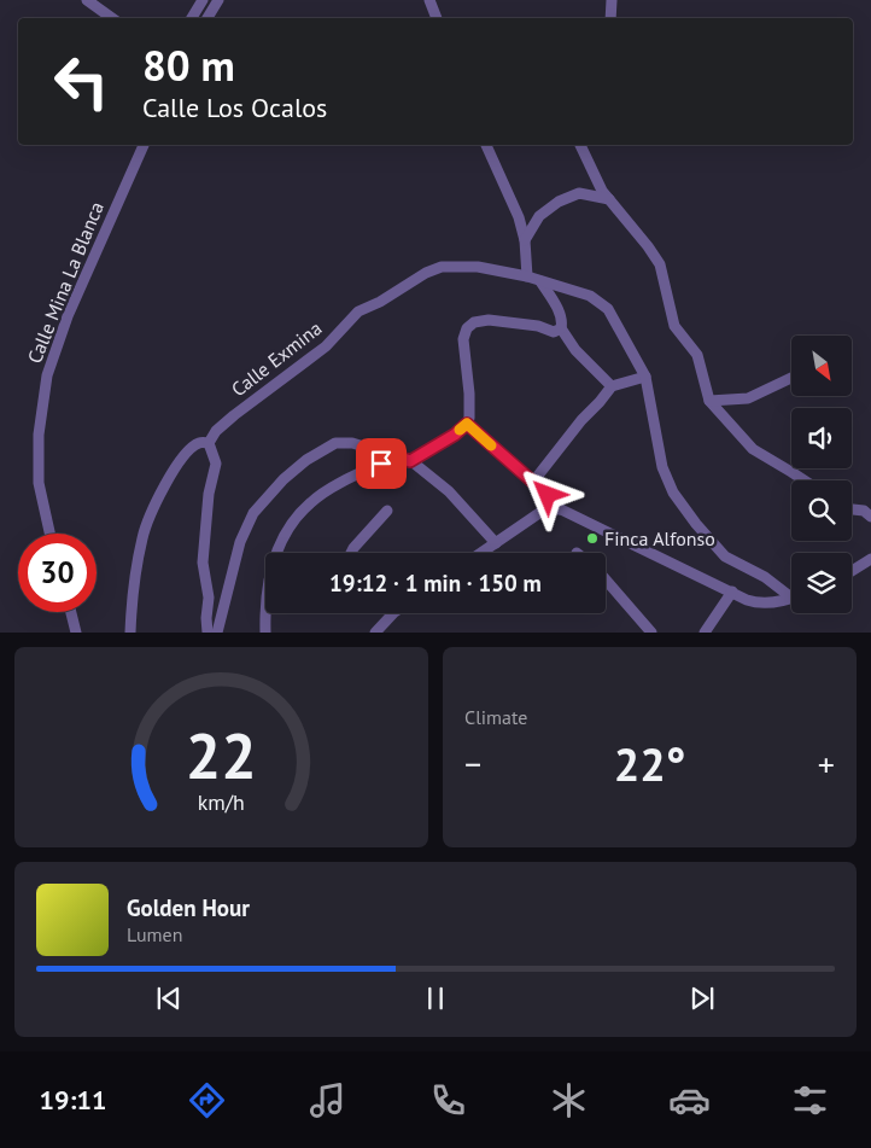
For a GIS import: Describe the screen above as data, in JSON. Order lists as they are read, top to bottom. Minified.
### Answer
{"streets":{"street":["Calle Mina La Blanca","Calle Exmina"]},"places":["Finca Alfonso"],"north":"bottom right","page":{"turn":["80 m","Calle Los Ocalos"],"limit":"30","trip":"19:12 · 1 min · 150 m","tile":"Climate","heat":["−","22°","+"],"song":["Golden Hour","Lumen"],"tabs":"19:11","gauge":["22","km/h"]}}
